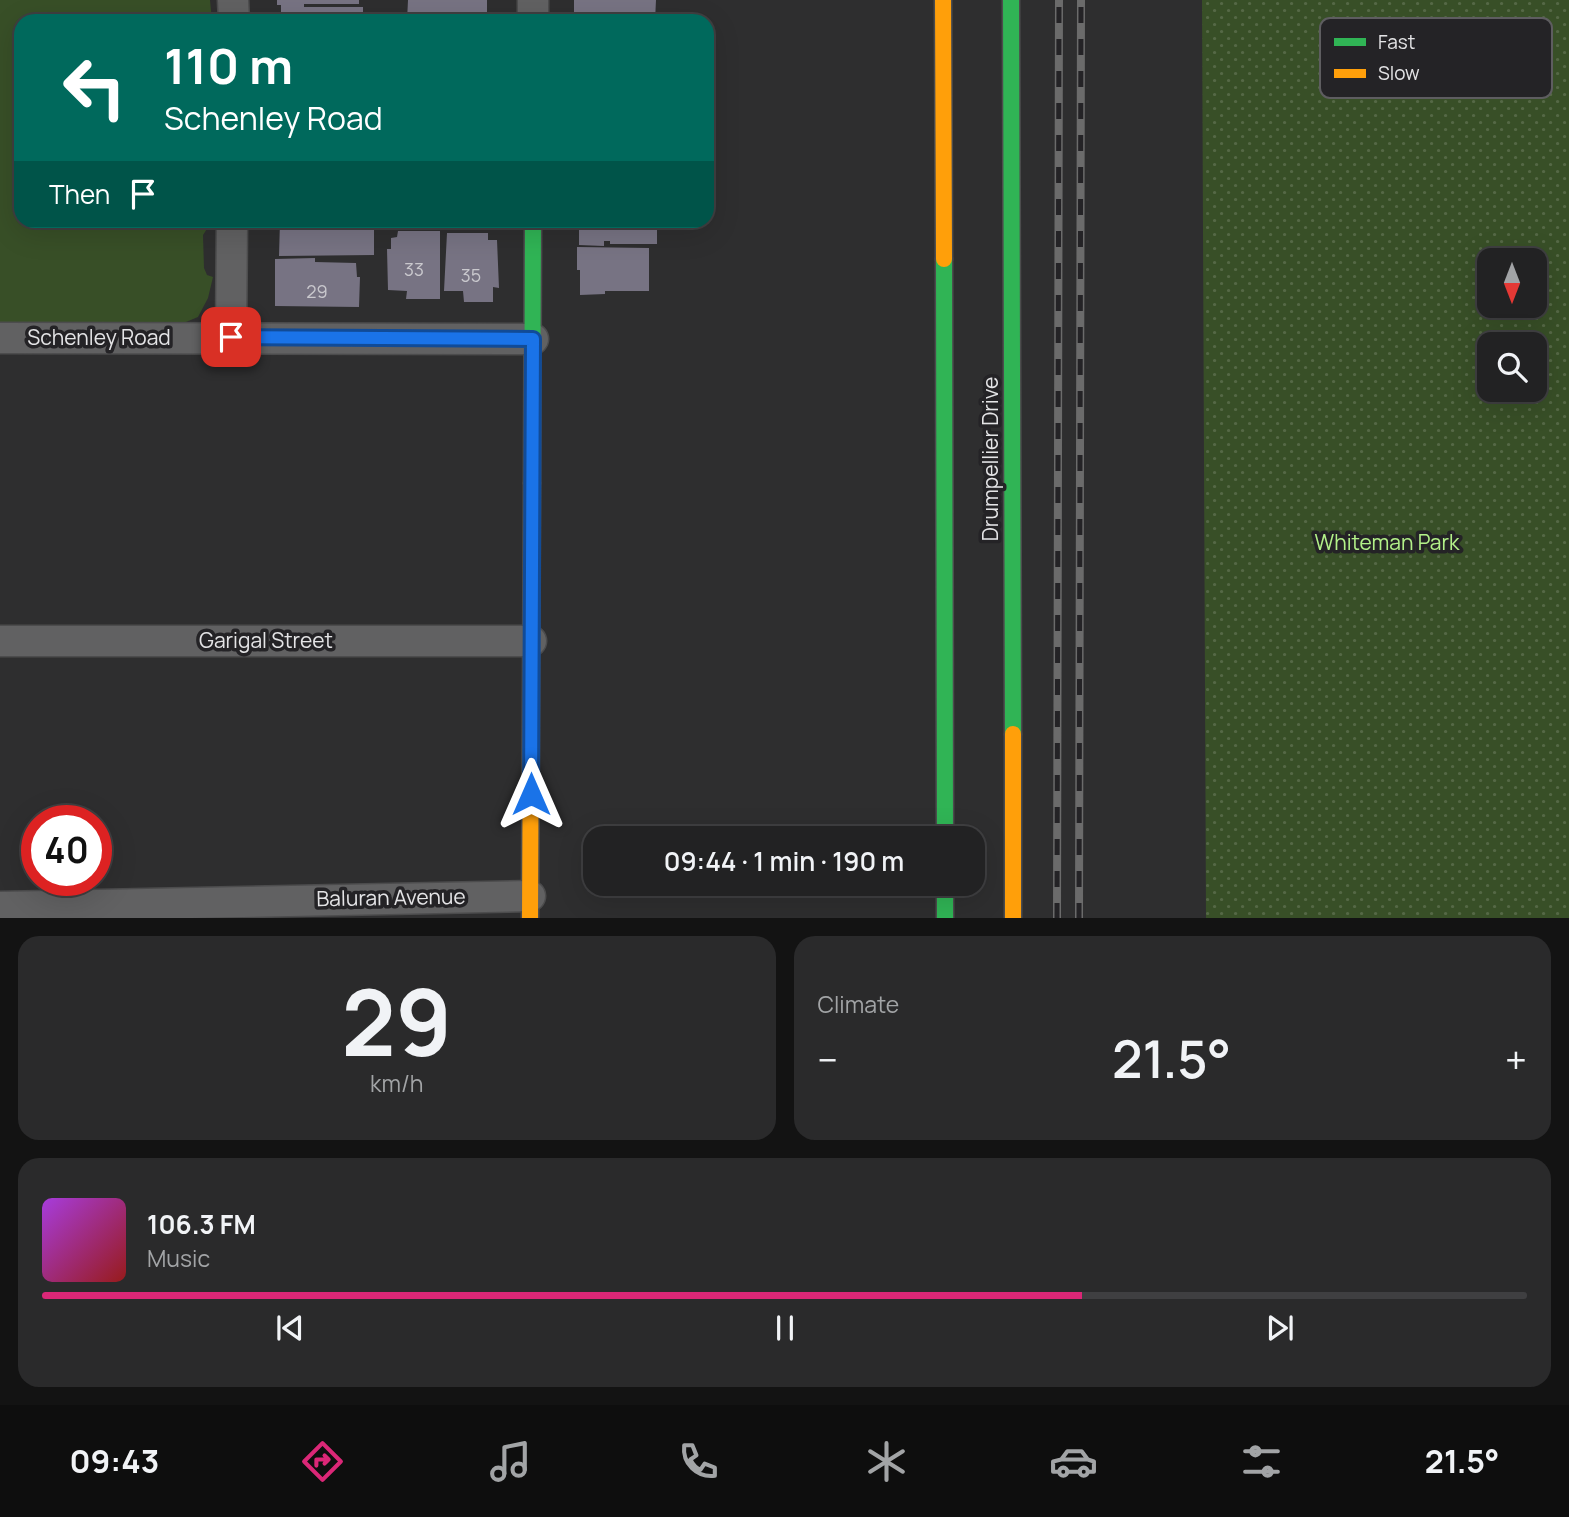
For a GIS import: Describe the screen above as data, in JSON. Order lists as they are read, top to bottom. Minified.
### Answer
{"streets":{"main road":["Drumpellier Drive"],"street":["Schenley Road","Garigal Street","Baluran Avenue"]},"parks":["Whiteman Park"],"house_numbers":["33","35","29"],"legend":["Fast","Slow"],"north":"bottom","page":{"turn":["110 m","Schenley Road"],"then":"Then","limit":"40","trip":"09:44 · 1 min · 190 m","tile":[["29","km/h"],"Climate"],"heat":["−","21.5°","+"],"song":["106.3 FM","Music"],"tabs":["09:43","21.5°"]}}
